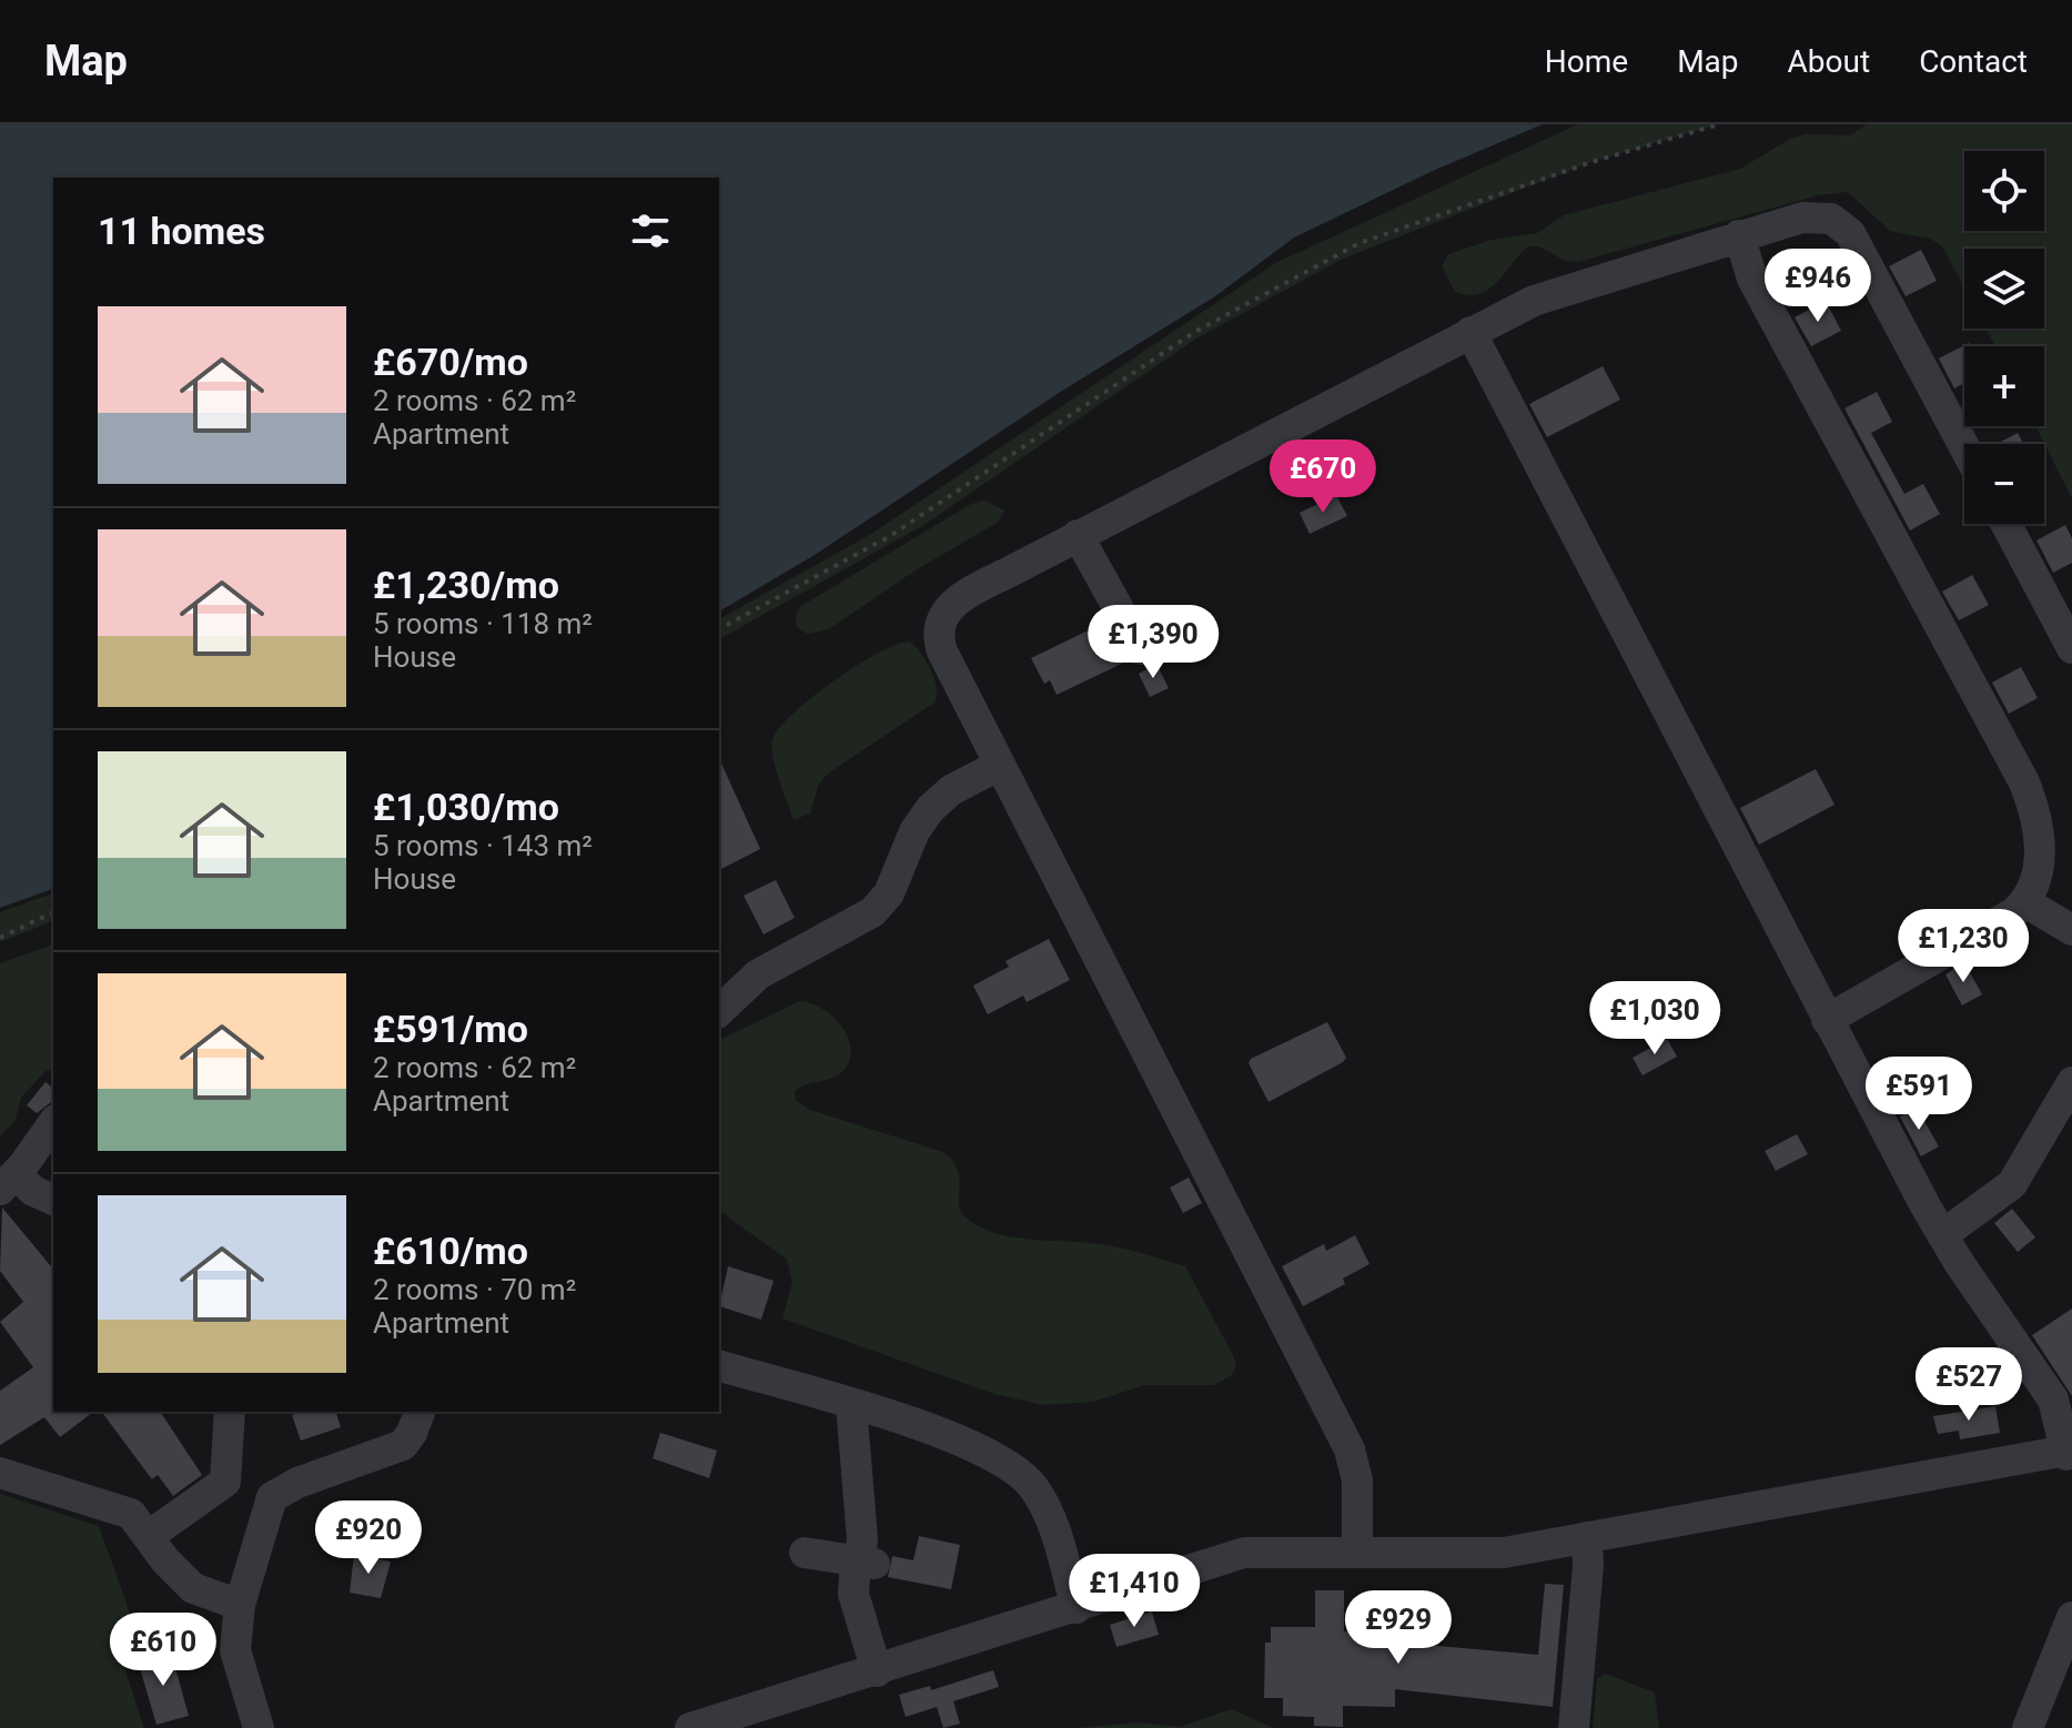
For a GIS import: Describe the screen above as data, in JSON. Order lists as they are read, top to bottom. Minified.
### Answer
{"page":{"header":"Map","nav":["Home","Map","About","Contact"],"map_buttons":["+","−"],"heading":"11 homes","price":["£946","£670","£1,390","£1,230","£1,030","£591","£527","£920","£1,410","£929","£610"],"list":[{"name":"£670/mo","note":"2 rooms · 62 m² · Apartment"},{"name":"£1,230/mo","note":"5 rooms · 118 m² · House"},{"name":"£1,030/mo","note":"5 rooms · 143 m² · House"},{"name":"£591/mo","note":"2 rooms · 62 m² · Apartment"},{"name":"£610/mo","note":"2 rooms · 70 m² · Apartment"}]}}
